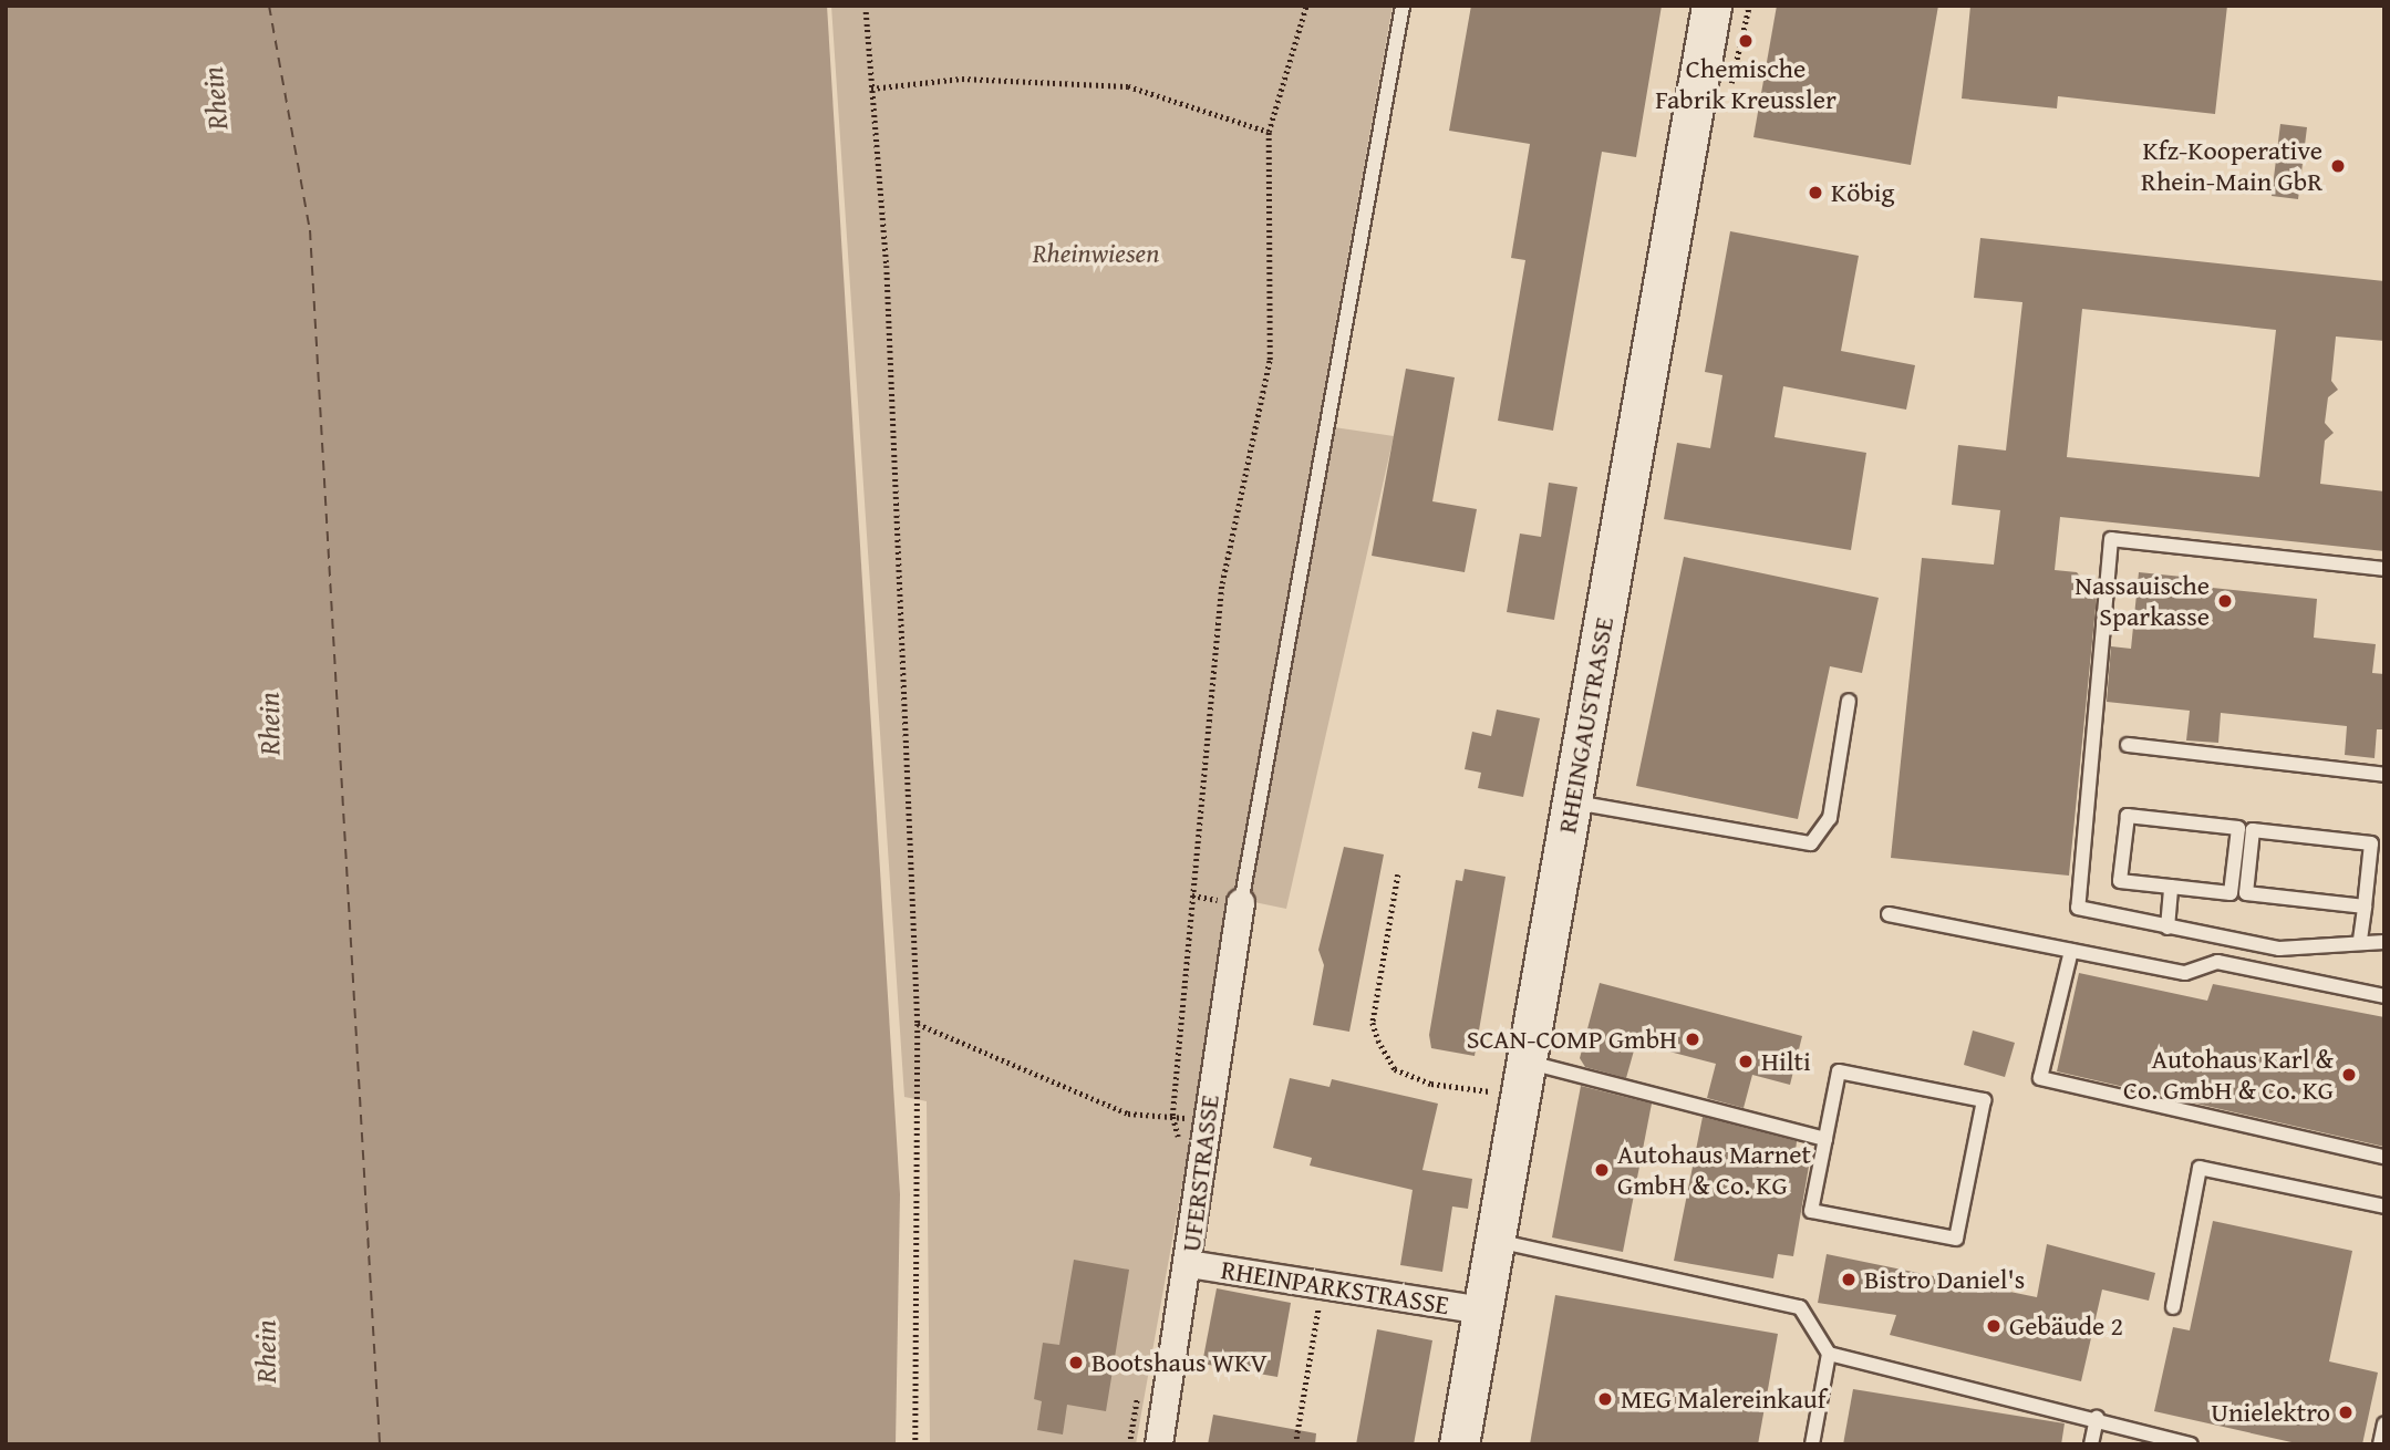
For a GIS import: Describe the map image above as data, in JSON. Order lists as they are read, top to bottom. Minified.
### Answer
{"streets":{"street":["RHEINGAUSTRASSE","UFERSTRASSE","RHEINPARKSTRASSE"]},"crossings":[["RHEINGAUSTRASSE","RHEINPARKSTRASSE"],["UFERSTRASSE","RHEINPARKSTRASSE"]],"water":["Rhein"],"parks":["Rheinwiesen"],"places":["Chemische Fabrik Kreussler","Kfz-Kooperative Rhein-Main GbR","Köbig","Nassauische Sparkasse","SCAN-COMP GmbH","Hilti","Autohaus Karl & Co. GmbH & Co. KG","Autohaus Marnet GmbH & Co. KG","Bistro Daniel's","Gebäude 2","Bootshaus WKV","MEG Malereinkauf","Unielektro"]}
